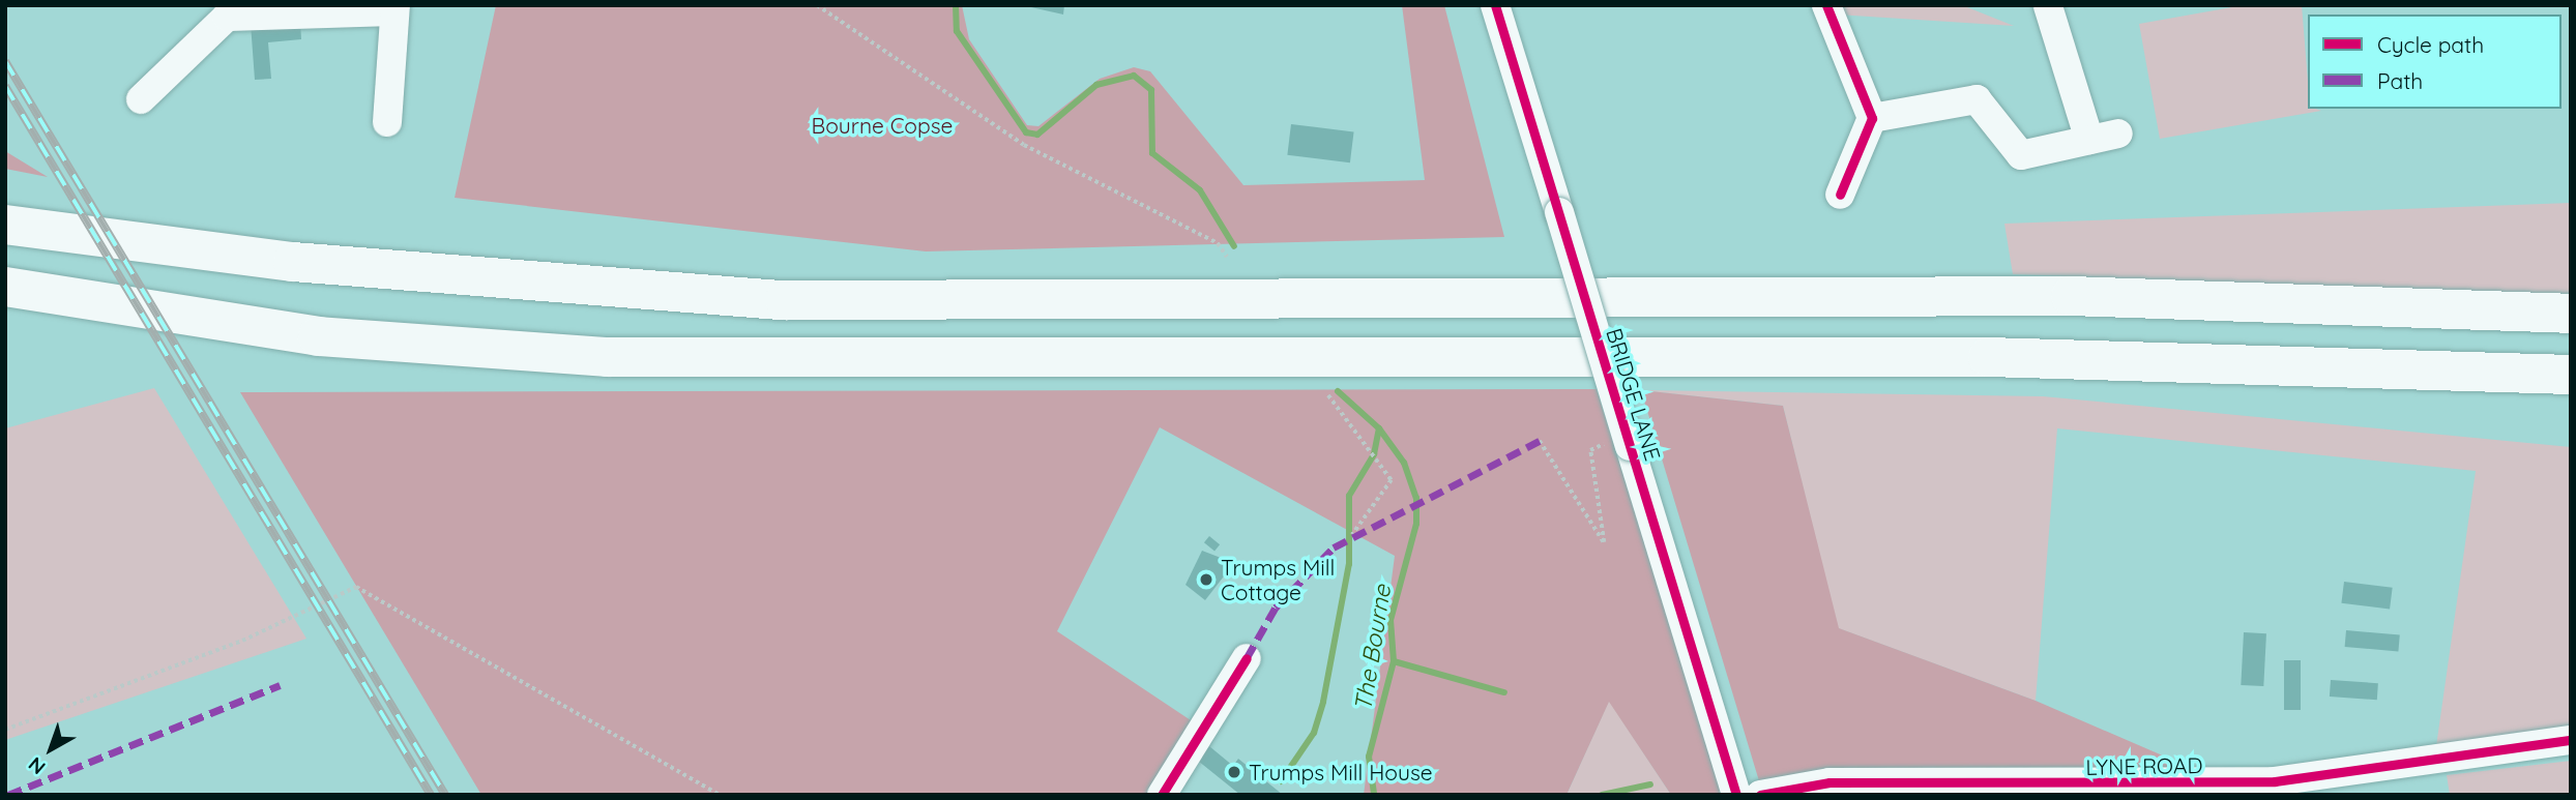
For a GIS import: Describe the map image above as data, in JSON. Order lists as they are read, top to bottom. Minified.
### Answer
{"streets":{"street":["BRIDGE LANE","LYNE ROAD"]},"water":["The Bourne"],"parks":["Bourne Copse"],"places":["Trumps Mill Cottage","Trumps Mill House"],"legend":["Cycle path","Path"],"north":"bottom left"}
